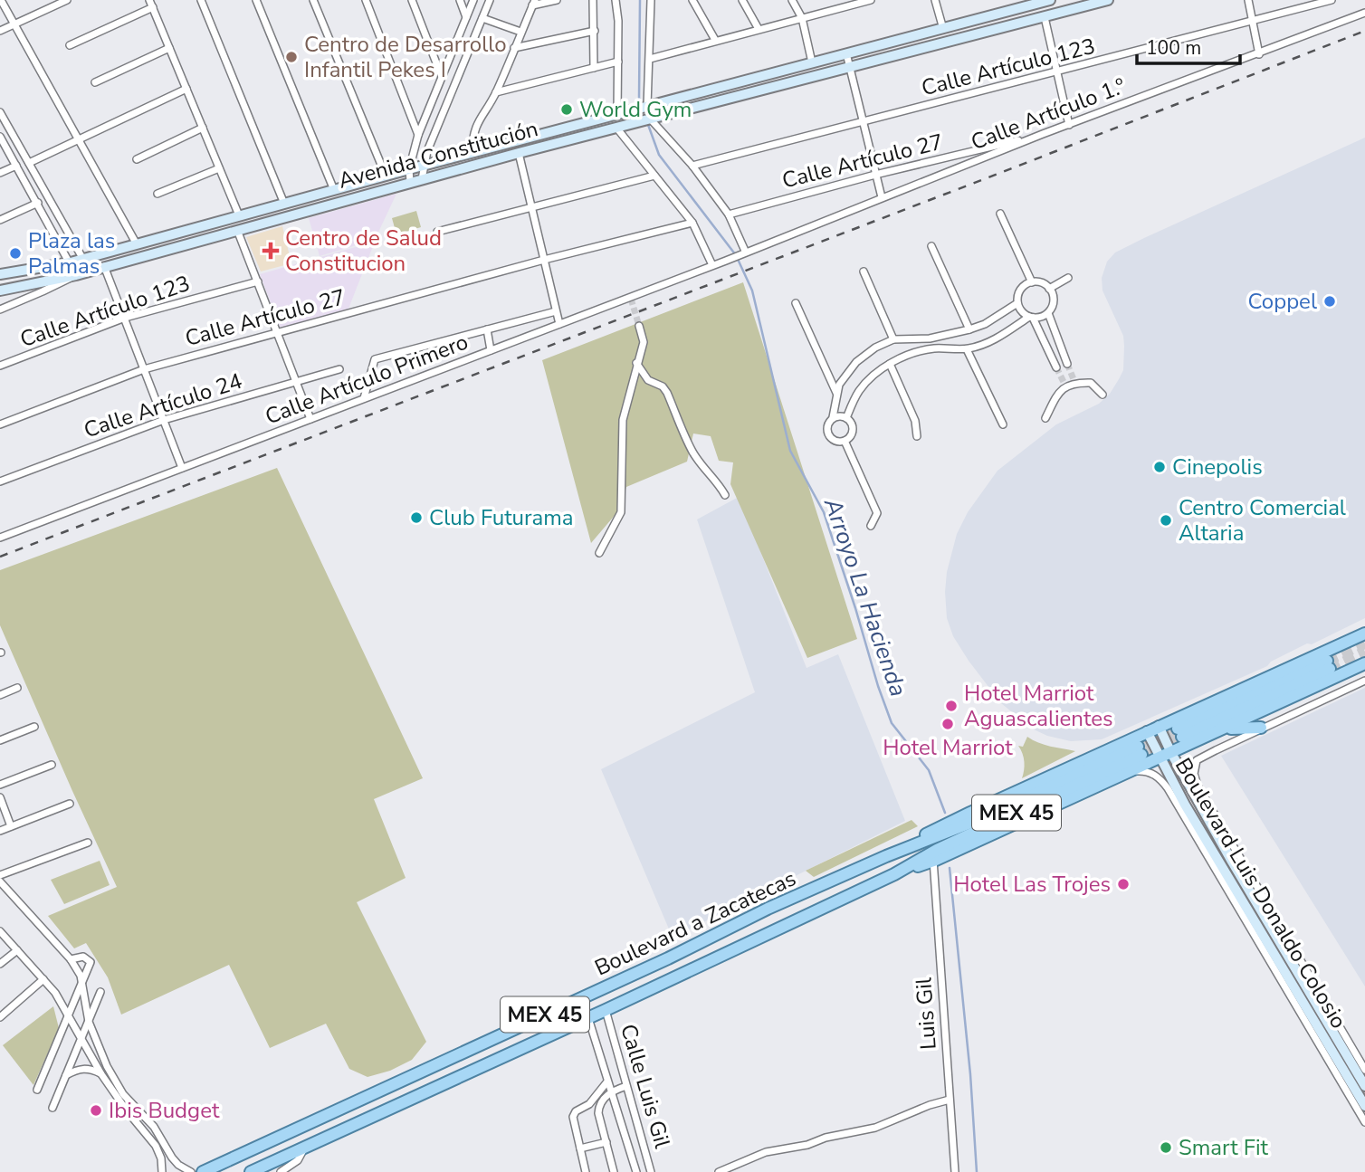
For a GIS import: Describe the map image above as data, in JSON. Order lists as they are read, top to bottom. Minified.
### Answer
{"streets":{"main road":["Avenida Constitución","MEX 45","Boulevard Luis Donaldo Colosio","Boulevard a Zacatecas"],"street":["Calle Artículo 123","Calle Artículo 1.º","Calle Artículo 27","Calle Artículo Primero","Calle Artículo 24","Luis Gil","Calle Luis Gil"]},"crossings":[["Calle Artículo 1.º","Calle Artículo 27"],["Calle Artículo 1.º","Calle Artículo Primero"],["Boulevard a Zacatecas","Luis Gil"],["Boulevard a Zacatecas","Calle Luis Gil"]],"water":["Arroyo La Hacienda"],"places":{"other":["Centro de Desarrollo Infantil Pekes I","World Gym","Plaza las Palmas","Coppel","Cinepolis","Club Futurama","Centro Comercial Altaria","Hotel Marriot Aguascalientes","Hotel Marriot","Hotel Las Trojes","Ibis Budget","Smart Fit"],"health":["Centro de Salud Constitucion"]},"scale_bar":"100 m"}
